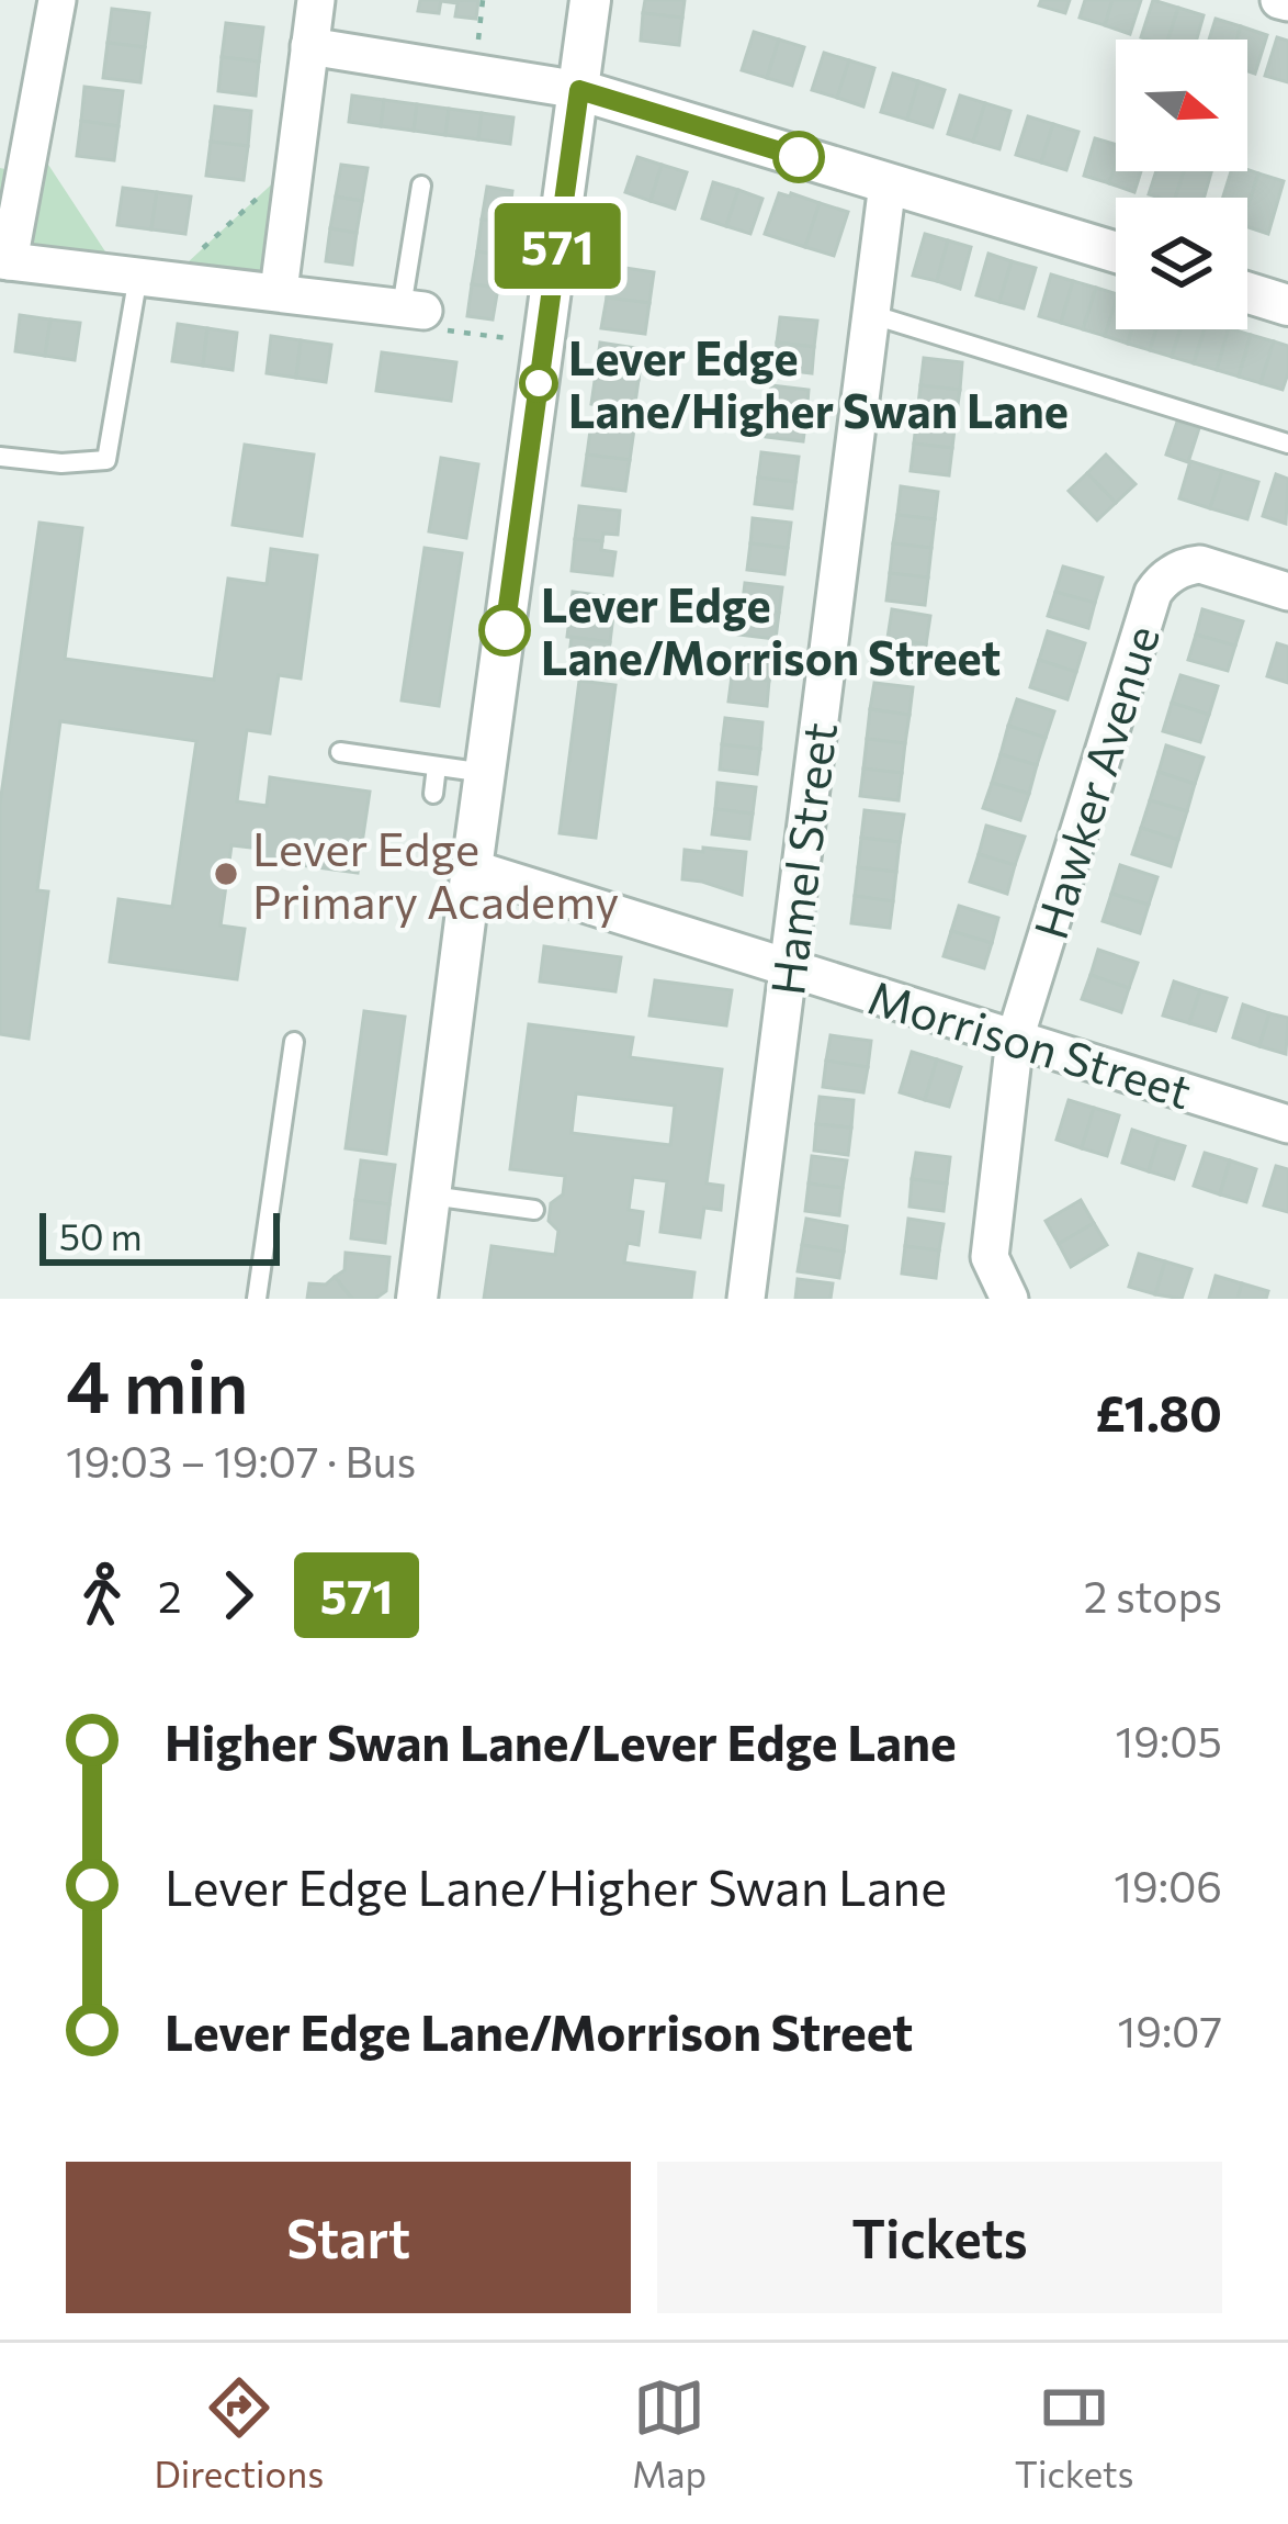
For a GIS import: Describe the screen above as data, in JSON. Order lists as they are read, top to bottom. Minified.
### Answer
{"streets":{"street":["Hawker Avenue","Hamel Street","Morrison Street"]},"crossings":[["Hawker Avenue","Morrison Street"],["Hamel Street","Morrison Street"]],"places":["Lever Edge Lane/Higher Swan Lane","Lever Edge Lane/Morrison Street","Lever Edge Primary Academy"],"lines":["bus line 571"],"scale_bar":"50 m","north":"right","page":{"on_map":"571","scale":"50 m","heading":["4 min","19:03 – 19:07 · Bus","£1.80"],"legs":["2","571","2 stops"],"list":[{"name":"Higher Swan Lane/Lever Edge Lane","value":"19:05"},{"name":"Lever Edge Lane/Higher Swan Lane","value":"19:06"},{"name":"Lever Edge Lane/Morrison Street","value":"19:07"}],"buttons":["Start","Tickets"],"tabs":["Directions","Map","Tickets"]}}
